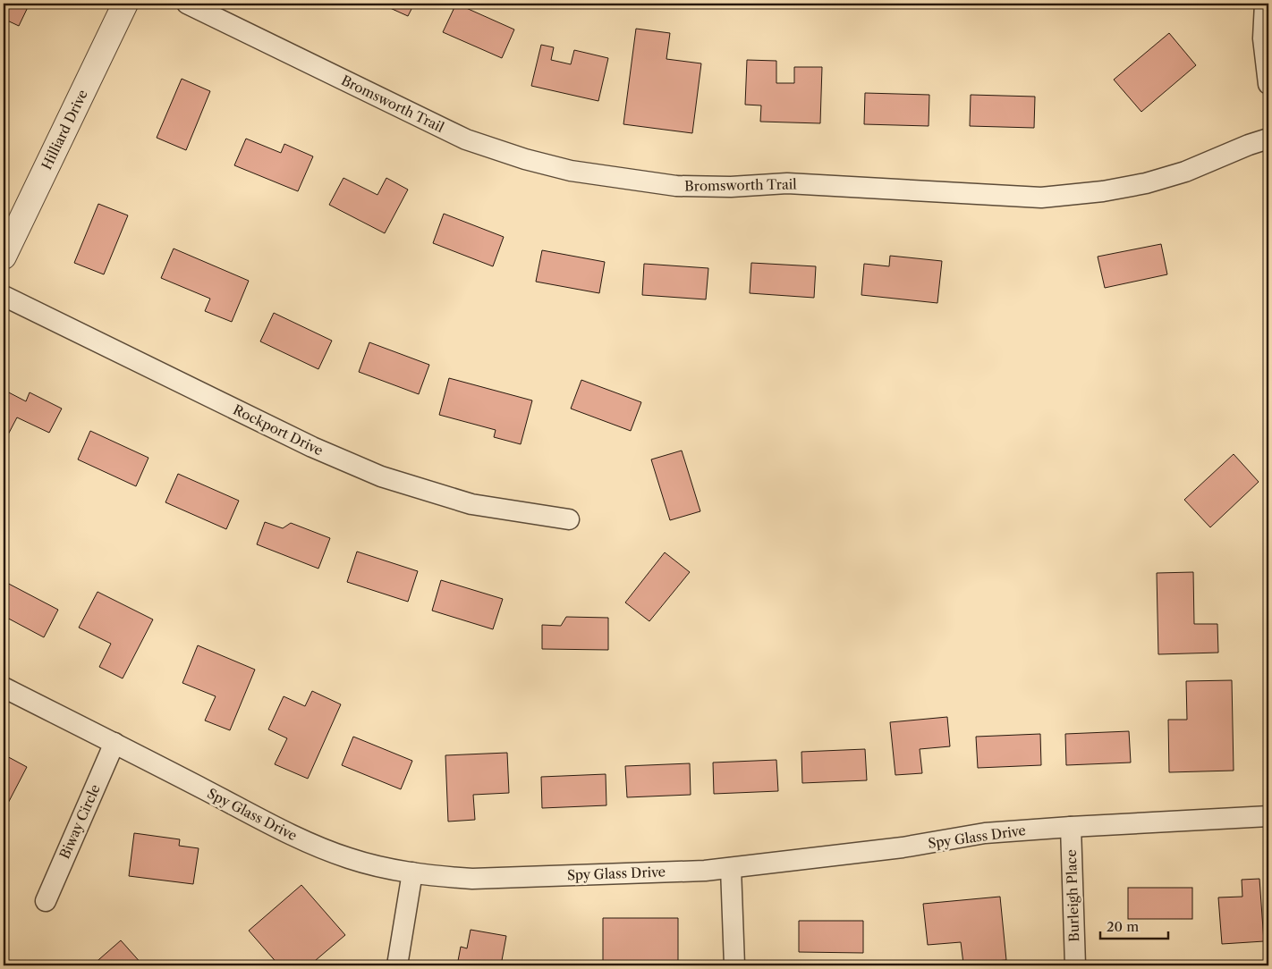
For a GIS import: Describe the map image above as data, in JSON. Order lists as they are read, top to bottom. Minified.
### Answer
{"streets":{"street":["Bromsworth Trail","Hilliard Drive","Rockport Drive","Spy Glass Drive","Biway Circle","Burleigh Place"]},"crossings":[["Spy Glass Drive","Biway Circle"],["Spy Glass Drive","Burleigh Place"]],"scale_bar":"20 m"}
